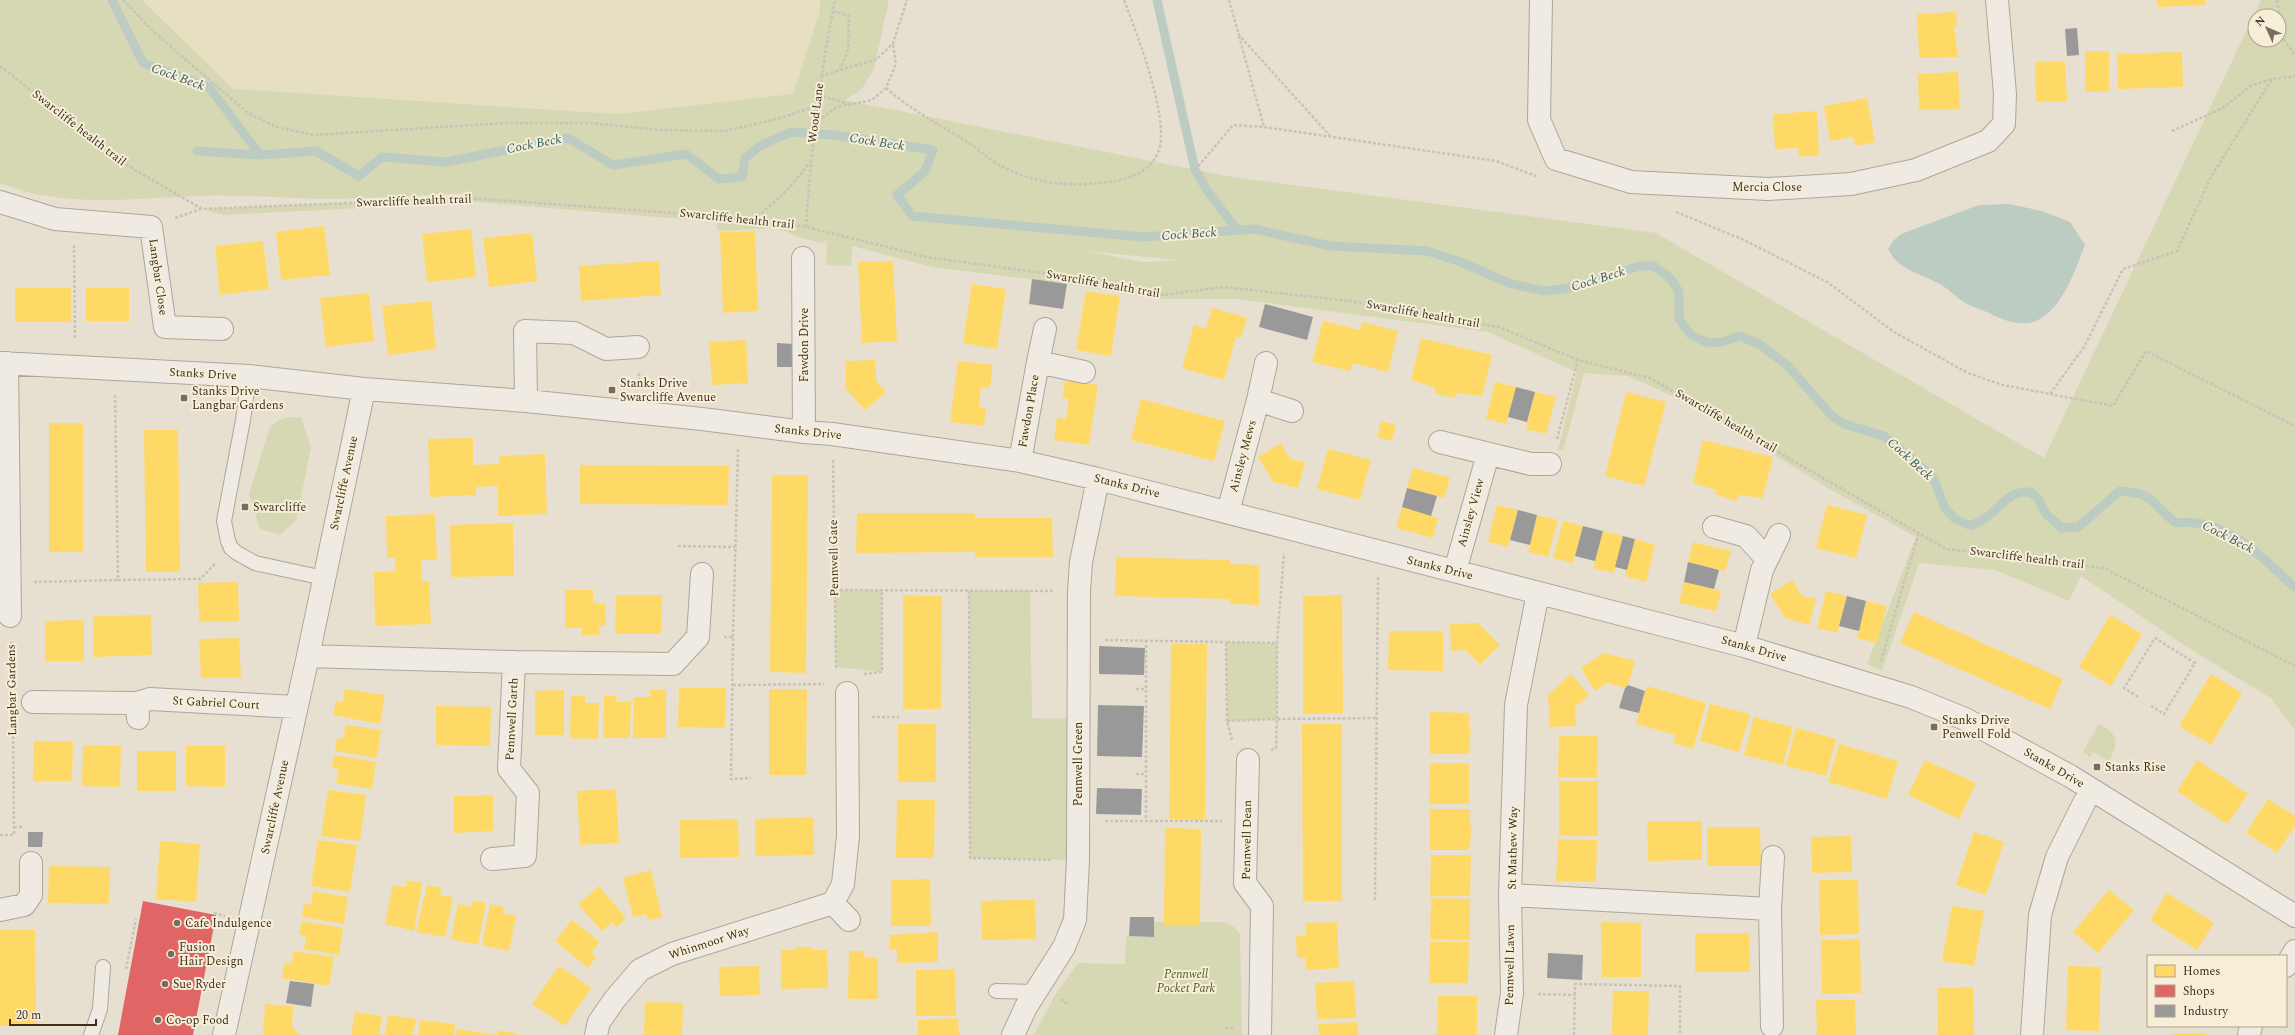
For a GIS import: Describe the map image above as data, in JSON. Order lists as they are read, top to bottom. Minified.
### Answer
{"streets":{"street":["Mercia Close","Langbar Close","Fawdon Drive","Stanks Drive","Fawdon Place","Ainsley Mews","Swarcliffe Avenue","Ainsley View","St Gabriel Court","Pennwell Garth","Pennwell Green","Pennwell Dean","St Mathew Way","Whinmoor Way","Pennwell Lawn"],"path":["Wood Lane","Swarcliffe health trail","Pennwell Gate","Langbar Gardens"]},"crossings":[["Wood Lane","Swarcliffe health trail"],["Fawdon Drive","Stanks Drive"],["Stanks Drive","Fawdon Place"],["Stanks Drive","Ainsley Mews"],["Stanks Drive","Swarcliffe Avenue"],["Stanks Drive","Ainsley View"],["Stanks Drive","Pennwell Gate"],["Stanks Drive","Pennwell Green"],["Stanks Drive","St Mathew Way"],["Swarcliffe Avenue","St Gabriel Court"],["Swarcliffe Avenue","Pennwell Garth"],["St Mathew Way","Pennwell Lawn"]],"water":["Cock Beck"],"parks":["Pennwell Pocket Park"],"places":{"transit":["Stanks Drive Swarcliffe Avenue","Stanks Drive Langbar Gardens","Swarcliffe","Stanks Drive Penwell Fold","Stanks Rise"],"other":["Cafe Indulgence","Fusion Hair Design","Sue Ryder","Co-op Food"]},"legend":["Homes","Shops","Industry"],"scale_bar":"20 m","north":"top left"}
